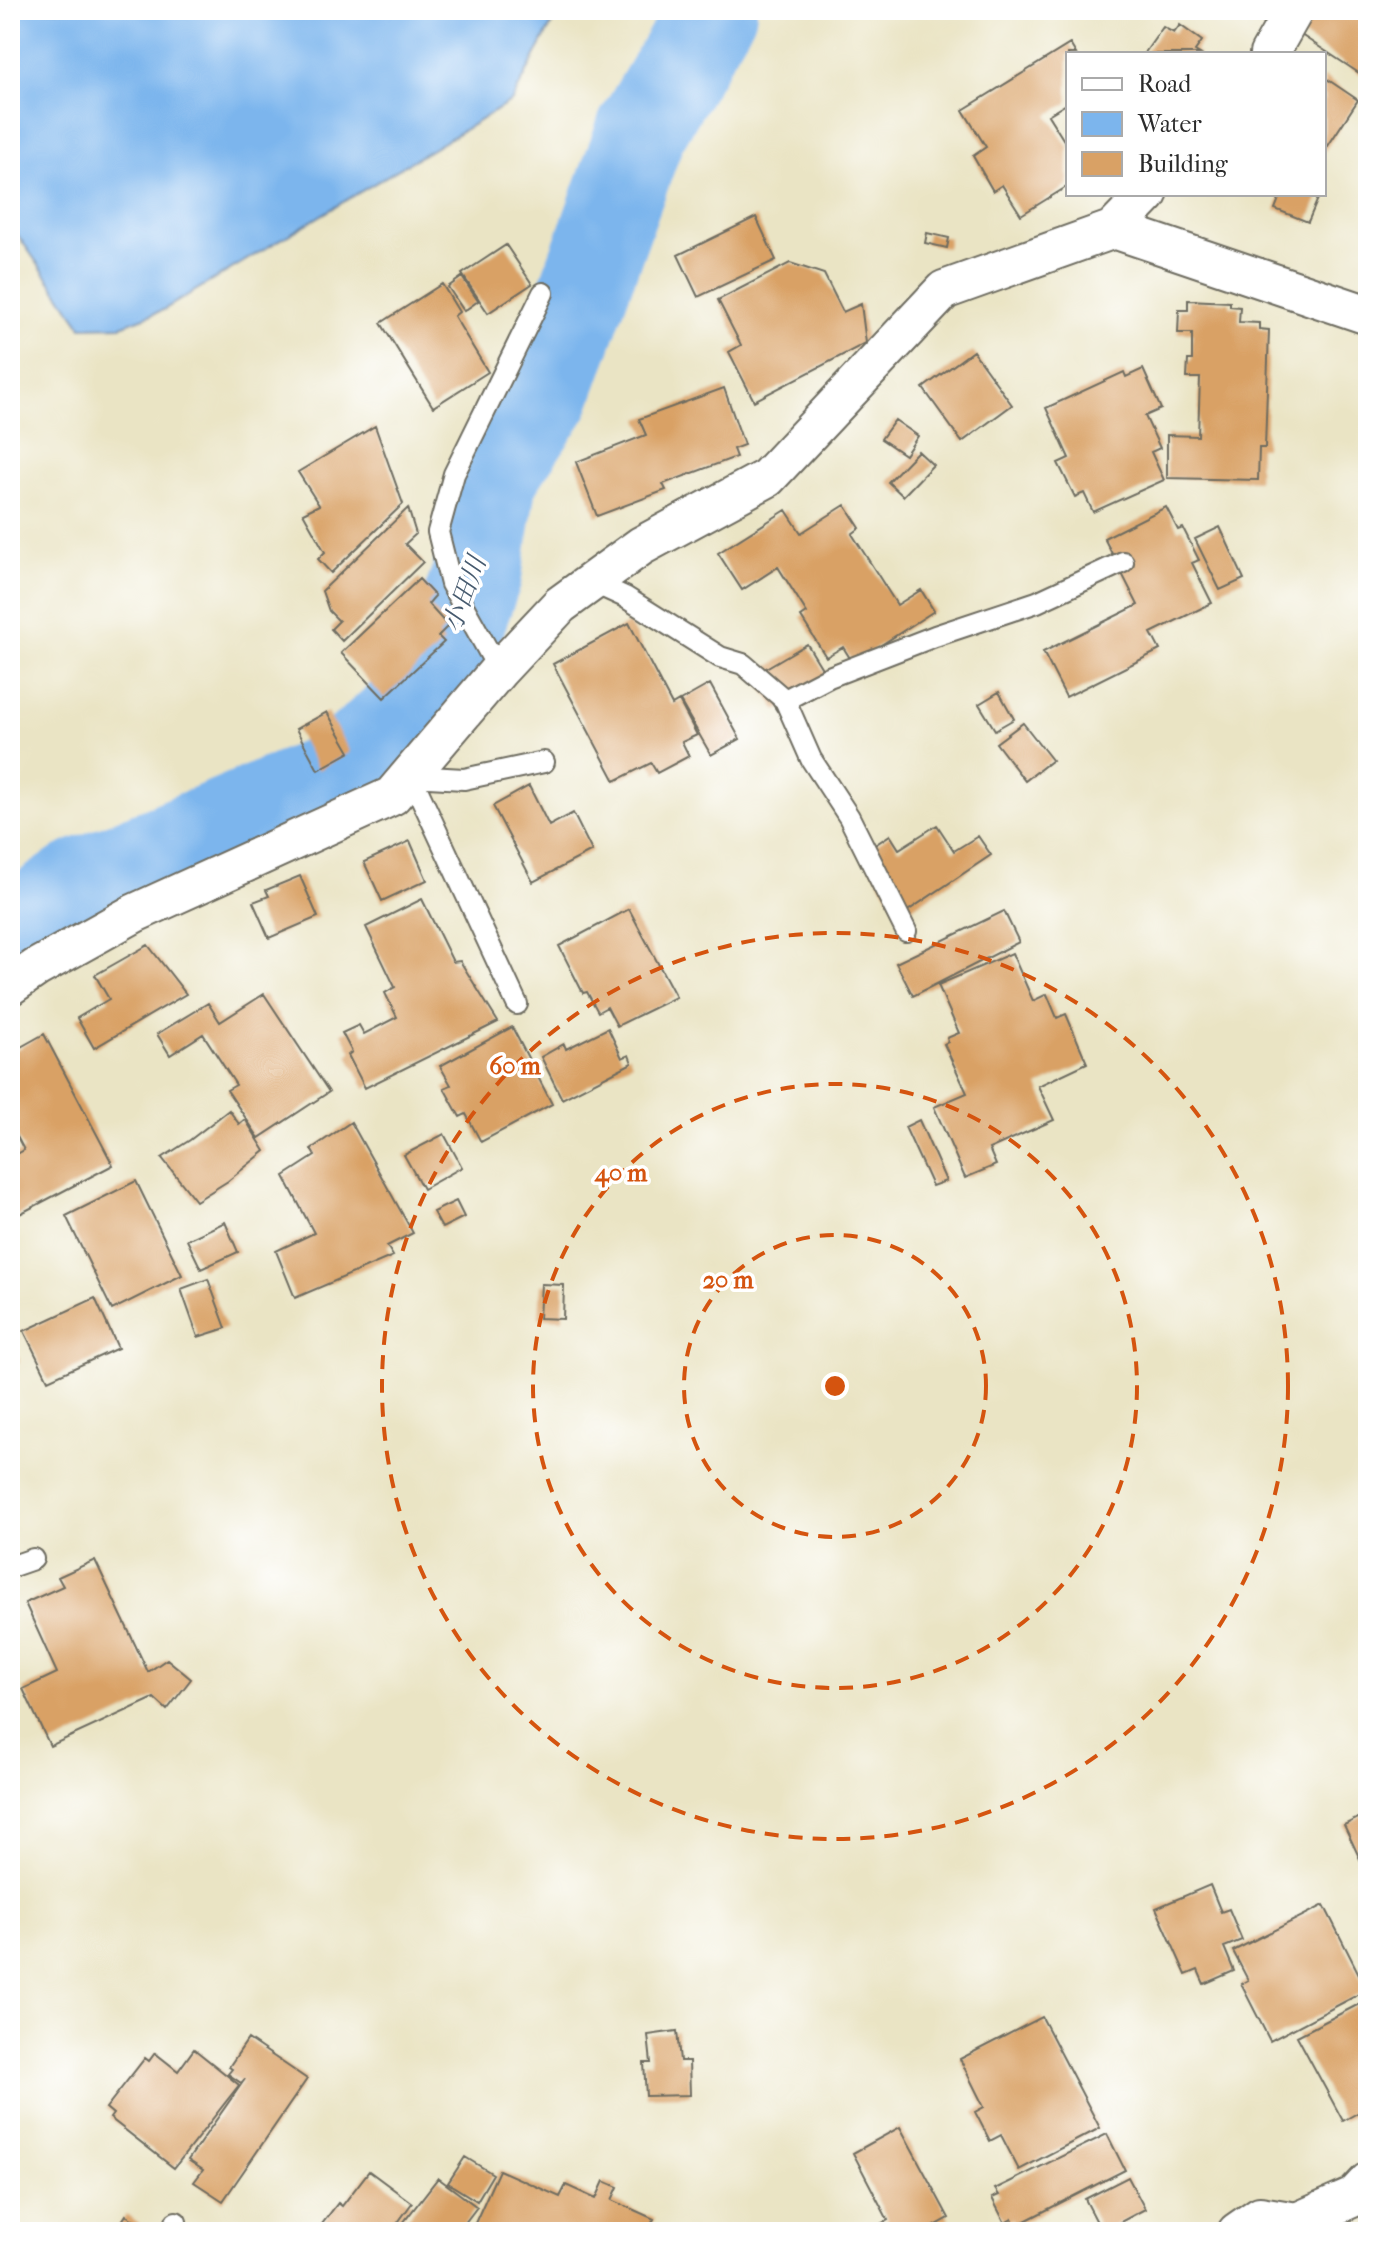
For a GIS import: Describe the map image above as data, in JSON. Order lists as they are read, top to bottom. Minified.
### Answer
{"water":["小田川"],"legend":["Road","Water","Building"],"rings":["60 m","40 m","20 m"]}
